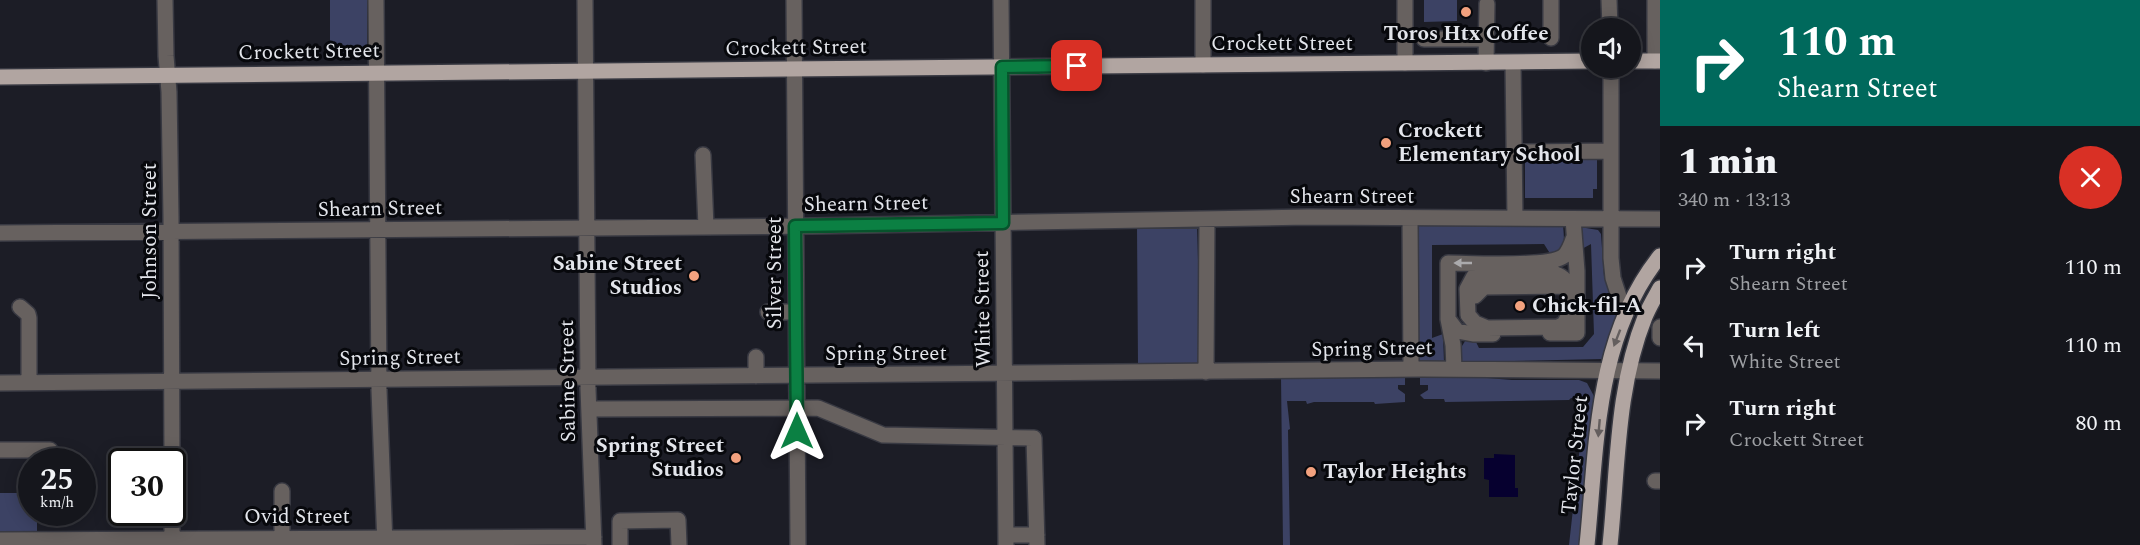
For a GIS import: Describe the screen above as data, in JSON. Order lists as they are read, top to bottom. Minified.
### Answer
{"streets":{"main road":["Crockett Street","Taylor Street"],"street":["Shearn Street","Johnson Street","Silver Street","White Street","Spring Street","Sabine Street","Ovid Street"]},"crossings":[["Crockett Street","Johnson Street"],["Crockett Street","Silver Street"],["Crockett Street","White Street"],["Crockett Street","Sabine Street"],["Shearn Street","Johnson Street"],["Shearn Street","Silver Street"],["Shearn Street","White Street"],["Shearn Street","Sabine Street"],["Johnson Street","Spring Street"],["Silver Street","Spring Street"],["White Street","Spring Street"],["Spring Street","Sabine Street"],["Spring Street","Taylor Street"],["Sabine Street","Ovid Street"]],"places":["Toros Htx Coffee","Crockett Elementary School","Sabine Street Studios","Chick-fil-A","Spring Street Studios","Taylor Heights"],"page":{"turn":["110 m","Shearn Street"],"heading":["1 min","340 m · 13:13"],"list":[{"name":"Turn right","note":"Shearn Street","value":"110 m"},{"name":"Turn left","note":"White Street","value":"110 m"},{"name":"Turn right","note":"Crockett Street","value":"80 m"}],"speed":"25 km/h","limit":"30"}}
